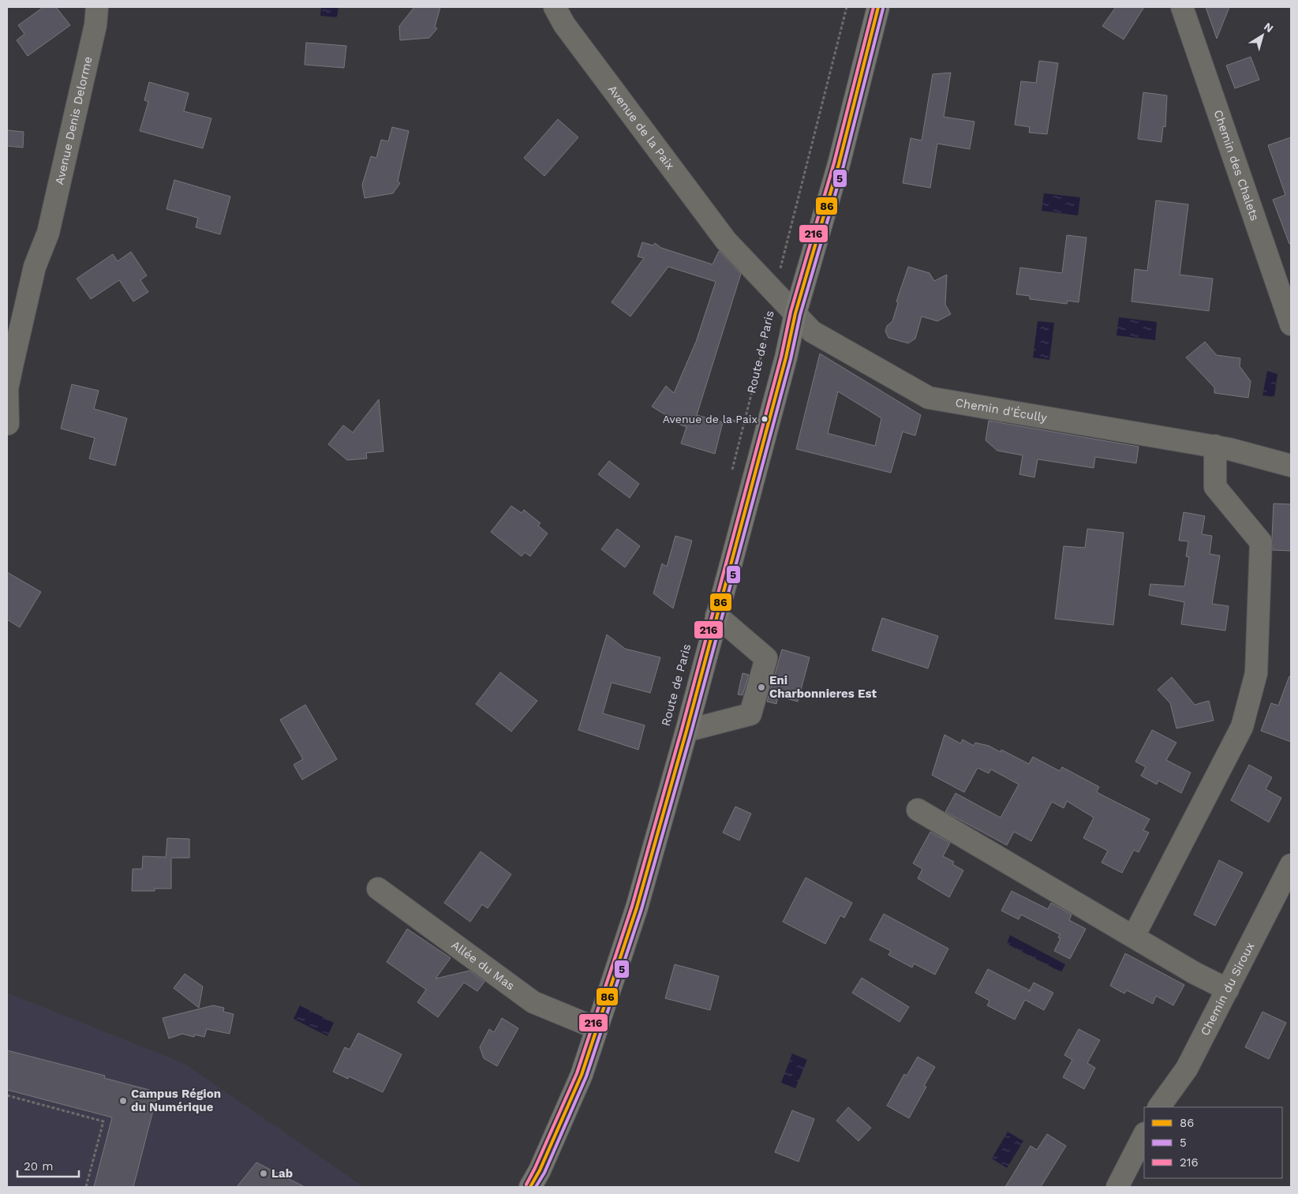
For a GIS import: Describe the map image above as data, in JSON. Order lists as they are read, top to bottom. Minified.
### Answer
{"streets":{"main road":["Route de Paris"],"street":["Avenue Denis Delorme","Avenue de la Paix","Chemin des Chalets","Chemin d'Écully","Allée du Mas","Chemin du Siroux"]},"crossings":[["Avenue de la Paix","Route de Paris"],["Avenue de la Paix","Chemin d'Écully"],["Route de Paris","Chemin d'Écully"],["Route de Paris","Allée du Mas"]],"places":["Avenue de la Paix","Eni Charbonnieres Est","Campus Région du Numérique","Lab"],"lines":["transit line 86","transit line 216","transit line 5"],"legend":["86","5","216"],"scale_bar":"20 m","north":"top right"}
